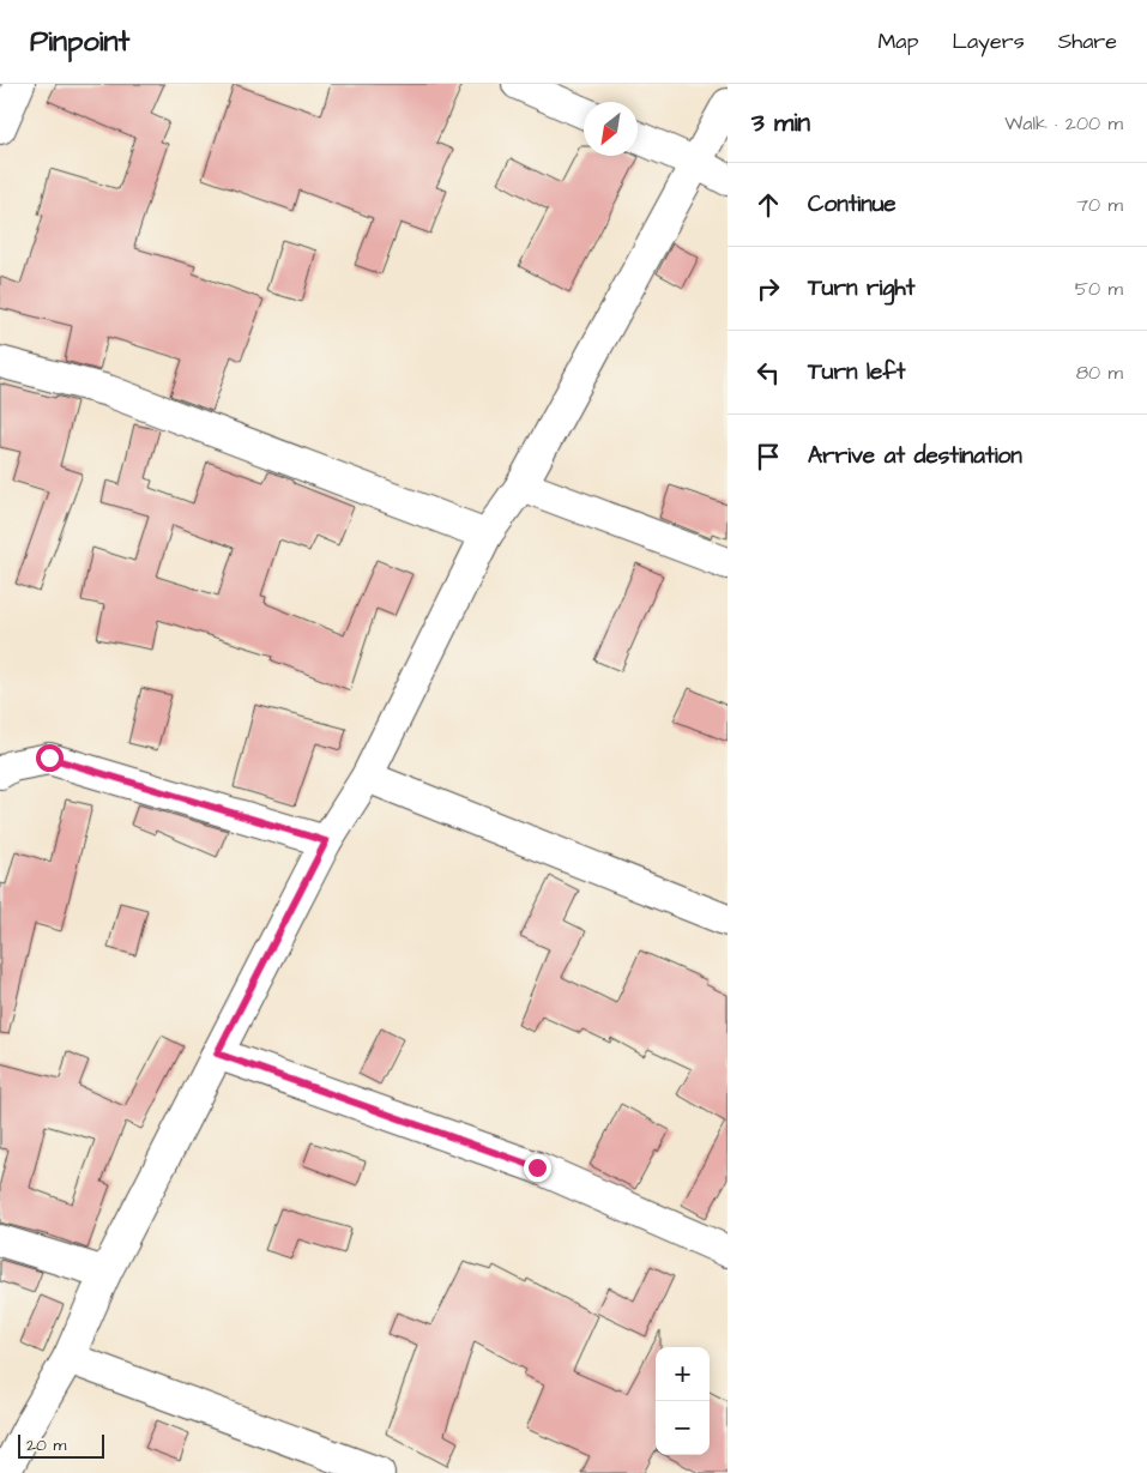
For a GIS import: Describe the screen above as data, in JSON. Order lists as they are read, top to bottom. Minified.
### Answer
{"scale_bar":"20 m","north":"bottom left","page":{"header":"Pinpoint","nav":["Map","Layers","Share"],"heading":["3 min","Walk · 200 m"],"list":[["Continue","70 m"],["Turn right","50 m"],["Turn left","80 m"],"Arrive at destination"],"map_buttons":["+","−"],"scale":"20 m"}}
